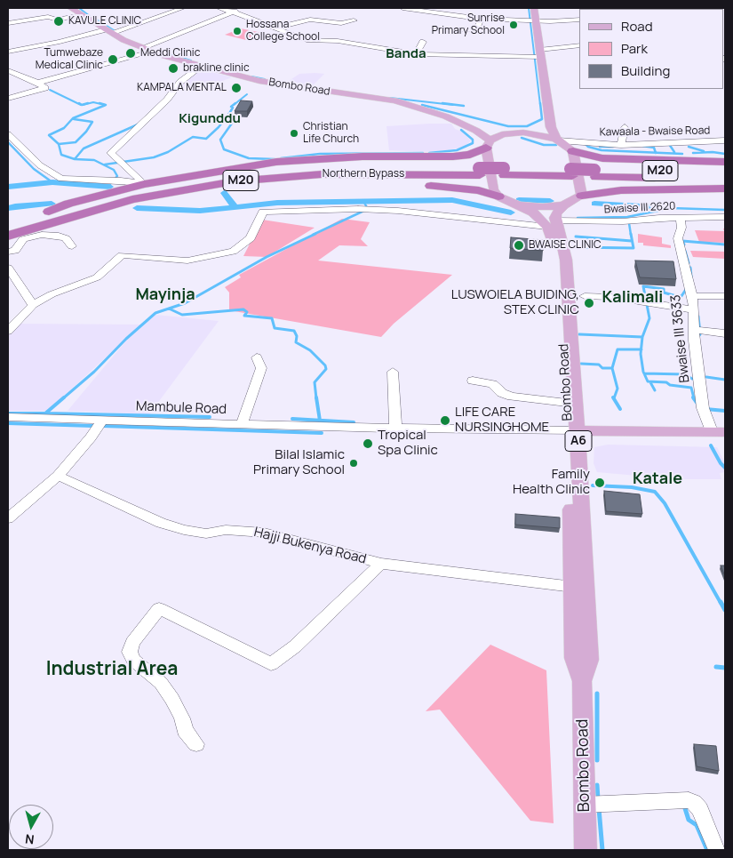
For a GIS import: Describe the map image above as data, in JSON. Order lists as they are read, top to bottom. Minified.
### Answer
{"streets":{"highway":["M20","Northern Bypass"],"main road":["Bombo Road","A6"],"street":["Kawaala - Bwaise Road","Bwaise III 2620","Bwaise III 3633","Mambule Road","Hajji Bukenya Road"]},"crossings":[["Bombo Road","Kawaala - Bwaise Road"],["Bombo Road","Bwaise III 2620"],["Bombo Road","Mambule Road"],["Bombo Road","Hajji Bukenya Road"],["Bwaise III 2620","Bwaise III 3633"]],"districts":["Banda","Kigunddu","Mayinja","Kalimali","Katale","Industrial Area"],"places":["KAVULE CLINIC","Sunrise Primary School","Hossana College School","Meddi Clinic","Tumwebaze Medical Clinic","brakline clinic","KAMPALA MENTAL","Christian Life Church","BWAISE CLINIC","LUSWOIELA BUIDING, STEX CLINIC","LIFE CARE NURSINGHOME","Tropical Spa Clinic","Bilal Islamic Primary School","Family Health Clinic"],"legend":["Road","Park","Building"],"north":"bottom"}
